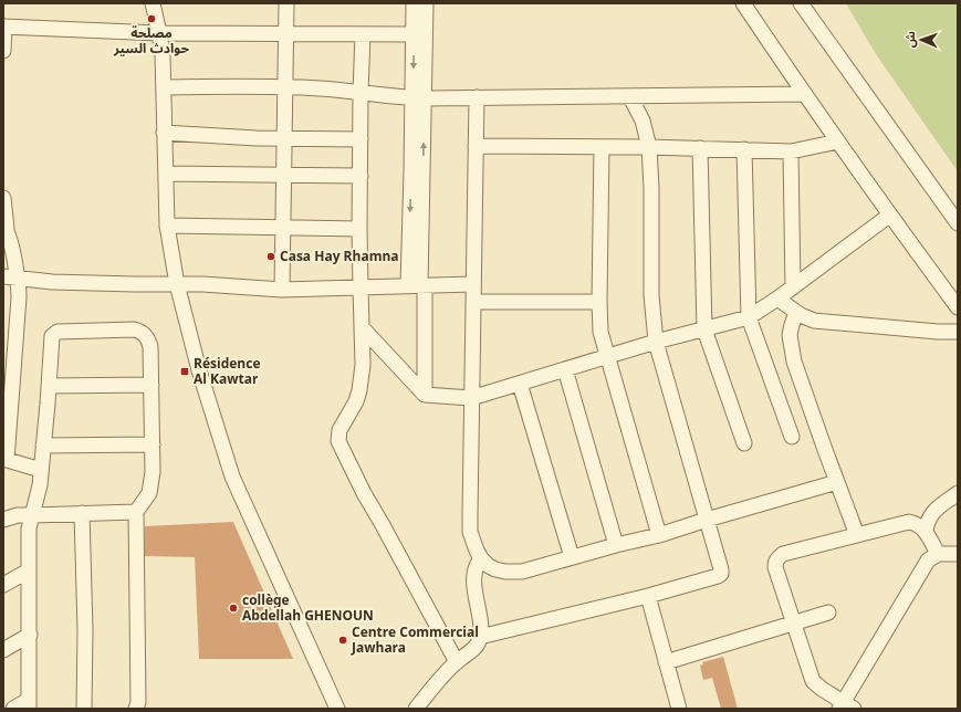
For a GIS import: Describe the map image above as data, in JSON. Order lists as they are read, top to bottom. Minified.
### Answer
{"places":{"other":["مصلحة حوادث السير","Casa Hay Rhamna","collège Abdellah GHENOUN","Centre Commercial Jawhara"],"transit":["Résidence Al Kawtar"]},"north":"left"}
